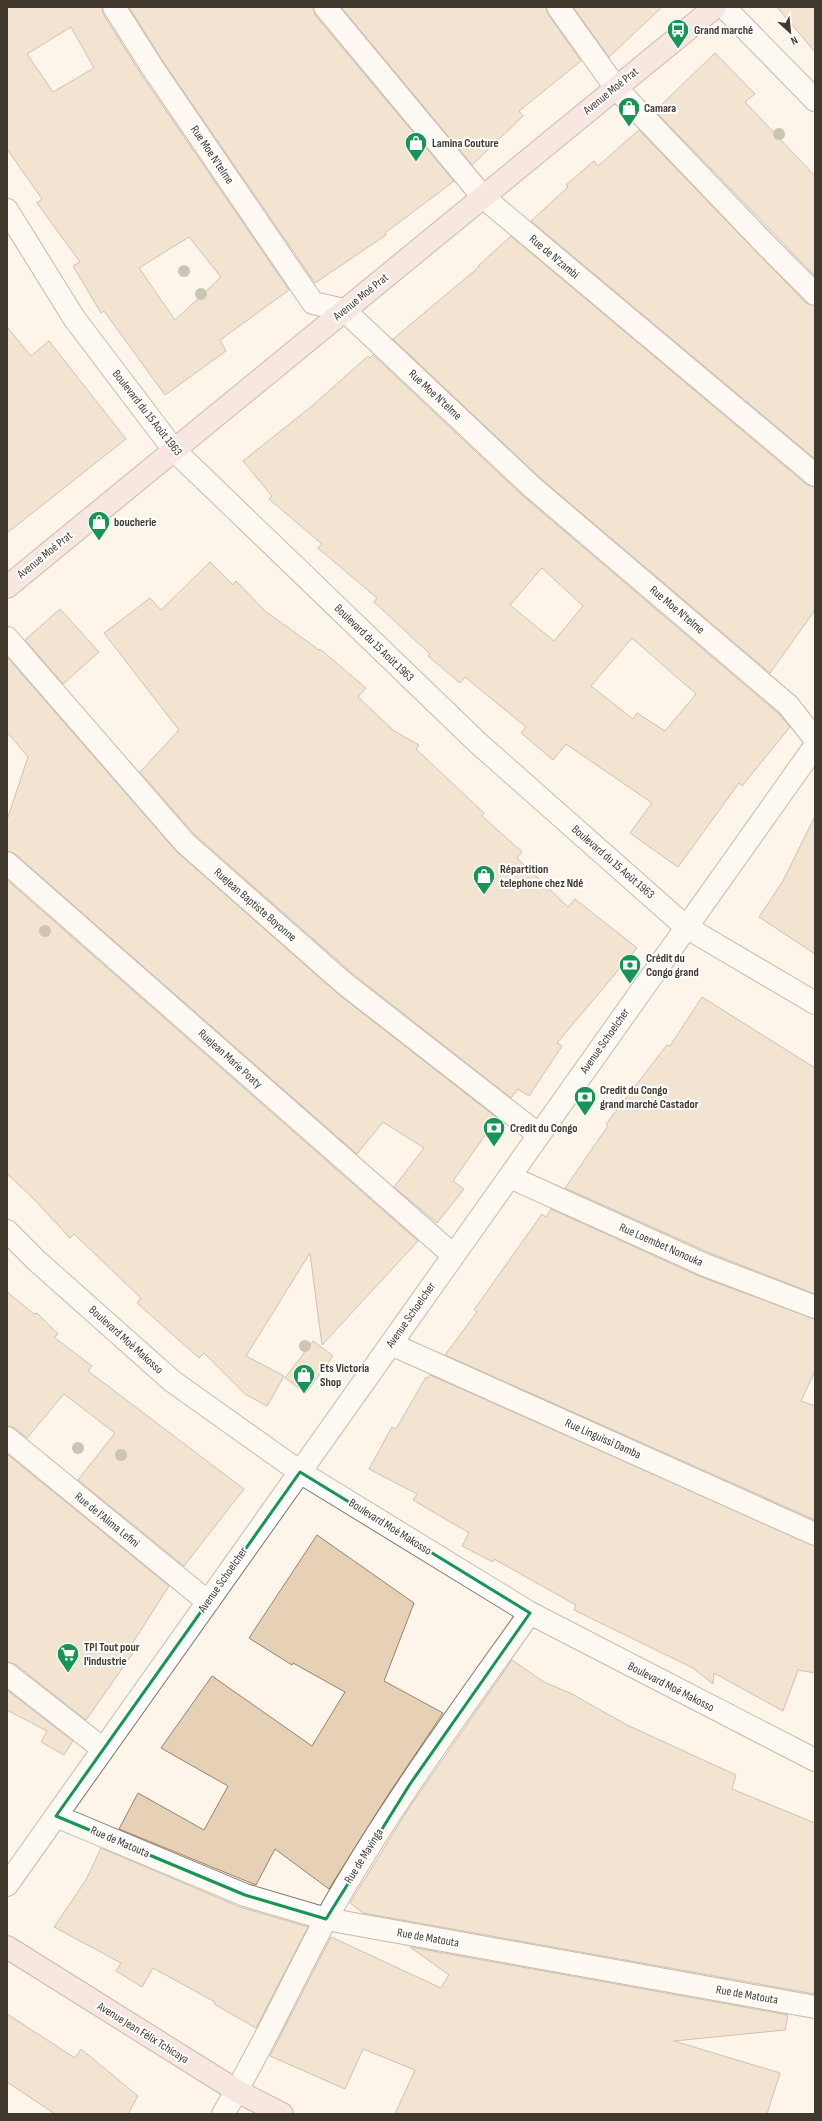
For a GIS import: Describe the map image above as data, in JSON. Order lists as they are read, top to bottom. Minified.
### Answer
{"streets":{"street":["Avenue Moé Prat","Rue Moe N'telme","Rue de N'zambi","Boulevard du 15 Août 1963","RueJean Baptiste Boyonne","Avenue Schoelcher","RueJean Marie Poaty","Rue Loembet Nonouka","Boulevard Moé Makosso","Rue Linguissi Damba","Rue de l'Alima Lefini","Rue de Matouta","Rue de Mavinga","Avenue Jean Félix Tchicaya"]},"crossings":[["Avenue Moé Prat","Rue Moe N'telme"],["Avenue Moé Prat","Rue de N'zambi"],["Avenue Moé Prat","Boulevard du 15 Août 1963"],["Boulevard du 15 Août 1963","Avenue Schoelcher"],["RueJean Baptiste Boyonne","Avenue Schoelcher"],["Avenue Schoelcher","RueJean Marie Poaty"],["Avenue Schoelcher","Rue Loembet Nonouka"],["Avenue Schoelcher","Boulevard Moé Makosso"],["Avenue Schoelcher","Rue Linguissi Damba"],["Avenue Schoelcher","Rue de l'Alima Lefini"],["Avenue Schoelcher","Rue de Matouta"],["Boulevard Moé Makosso","Rue de Mavinga"],["Rue de Matouta","Rue de Mavinga"],["Rue de Mavinga","Avenue Jean Félix Tchicaya"]],"places":{"bus stop":["Grand marché"],"shop":["Camara","Lamina Couture","boucherie","Répartition telephone chez Ndé","Ets Victoria Shop"],"bank":["Crédit du Congo grand","Credit du Congo grand marché Castador","Credit du Congo"],"supermarket":["TPI Tout pour l'industrie"]},"north":"bottom right"}
